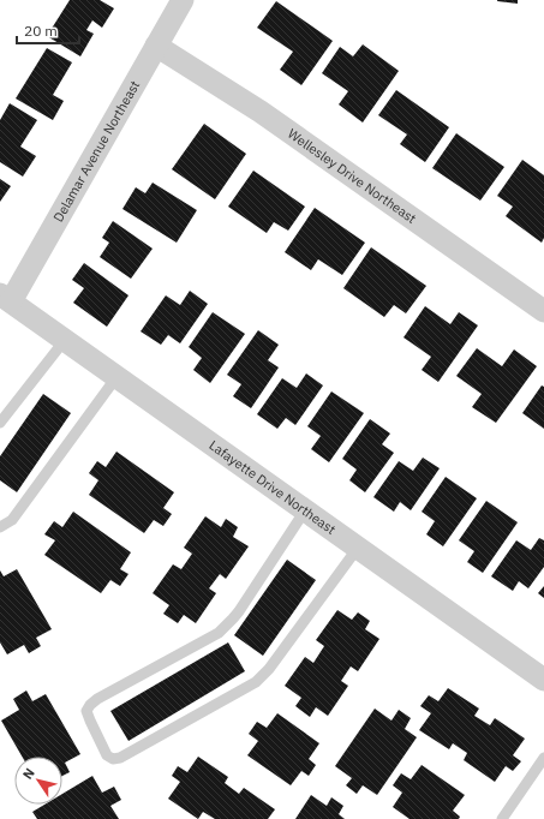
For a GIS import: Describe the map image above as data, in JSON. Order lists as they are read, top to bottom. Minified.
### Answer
{"streets":{"street":["Delamar Avenue Northeast","Wellesley Drive Northeast","Lafayette Drive Northeast"]},"crossings":[["Delamar Avenue Northeast","Wellesley Drive Northeast"],["Delamar Avenue Northeast","Lafayette Drive Northeast"]],"scale_bar":"20 m","north":"top left"}
